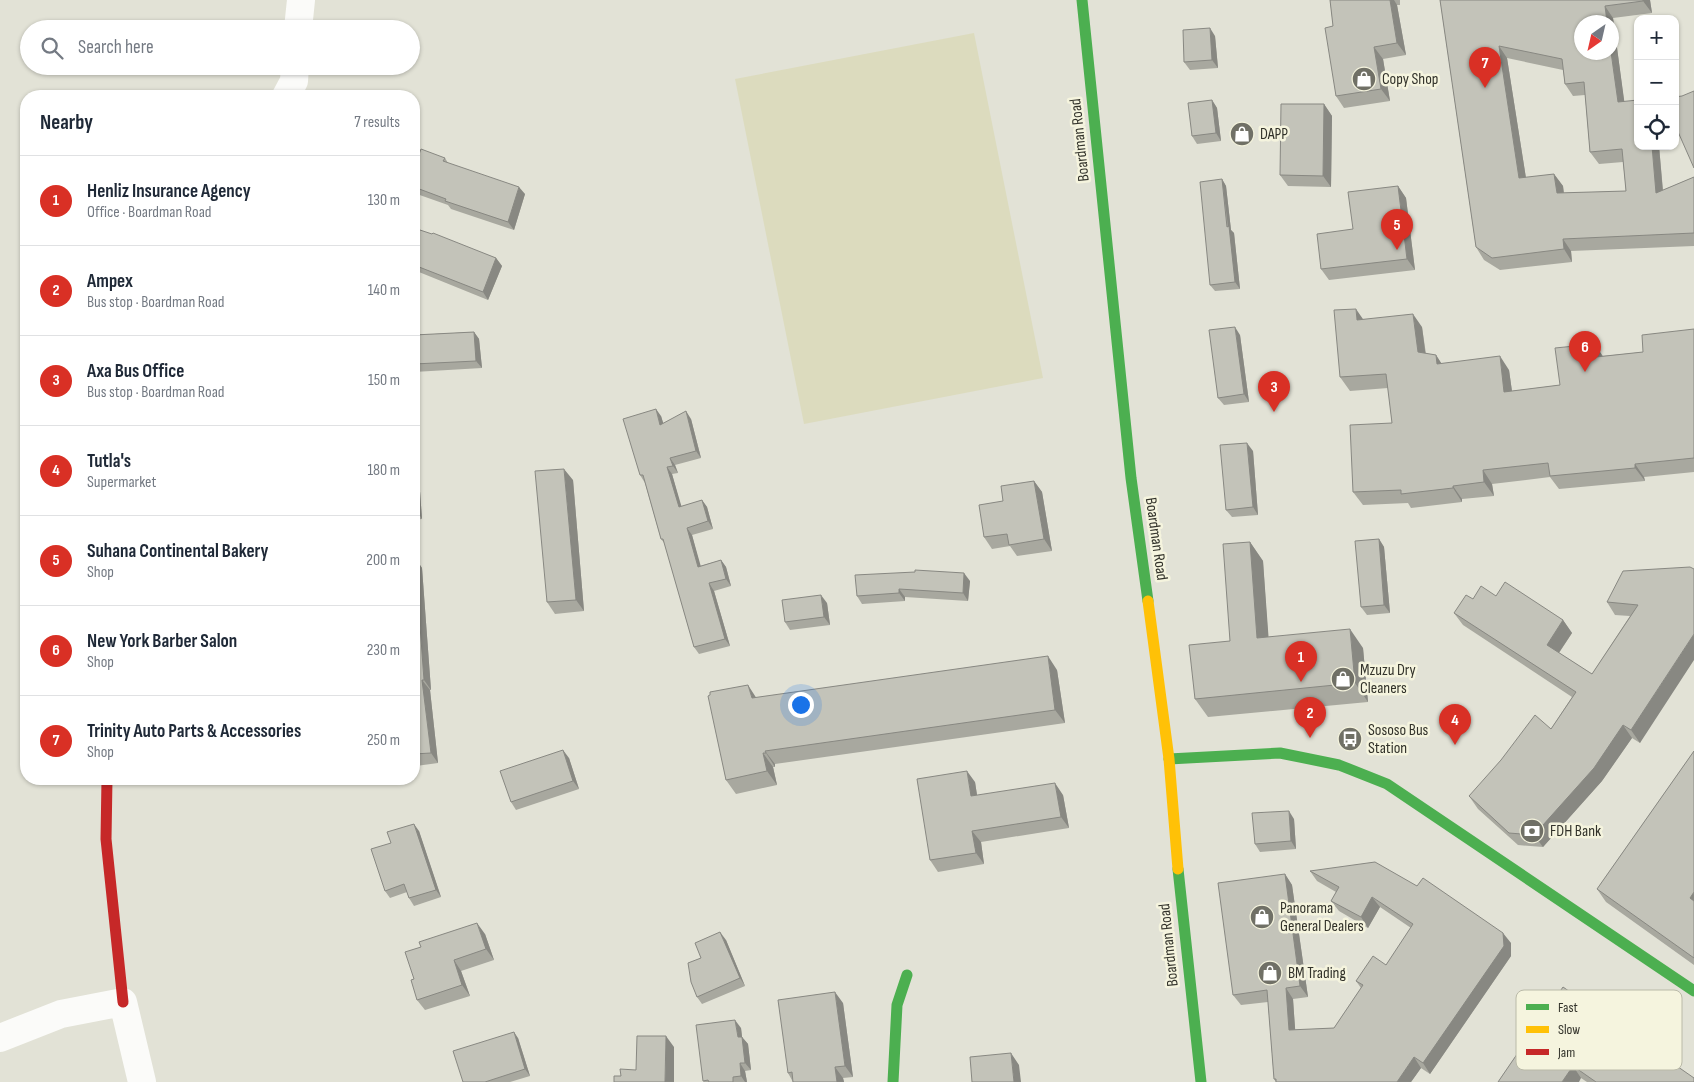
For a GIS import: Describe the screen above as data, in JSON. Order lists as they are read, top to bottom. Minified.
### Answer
{"streets":{"street":["Boardman Road"]},"places":{"shop":["Copy Shop","DAPP","Mzuzu Dry Cleaners","Panorama General Dealers","BM Trading"],"bus stop":["Sososo Bus Station"],"bank":["FDH Bank"]},"legend":["Fast","Slow","Jam"],"north":"bottom left","page":{"map_buttons":["+","−"],"search":"Search here","pins":["7","5","6","3","1","2","4"],"heading":["Nearby","7 results"],"list":[{"mark":"1","name":"Henliz Insurance Agency","note":"Office · Boardman Road","value":"130 m"},{"mark":"2","name":"Ampex","note":"Bus stop · Boardman Road","value":"140 m"},{"mark":"3","name":"Axa Bus Office","note":"Bus stop · Boardman Road","value":"150 m"},{"mark":"4","name":"Tutla's","note":"Supermarket","value":"180 m"},{"mark":"5","name":"Suhana Continental Bakery","note":"Shop","value":"200 m"},{"mark":"6","name":"New York Barber Salon","note":"Shop","value":"230 m"},{"mark":"7","name":"Trinity Auto Parts & Accessories","note":"Shop","value":"250 m"}]}}
